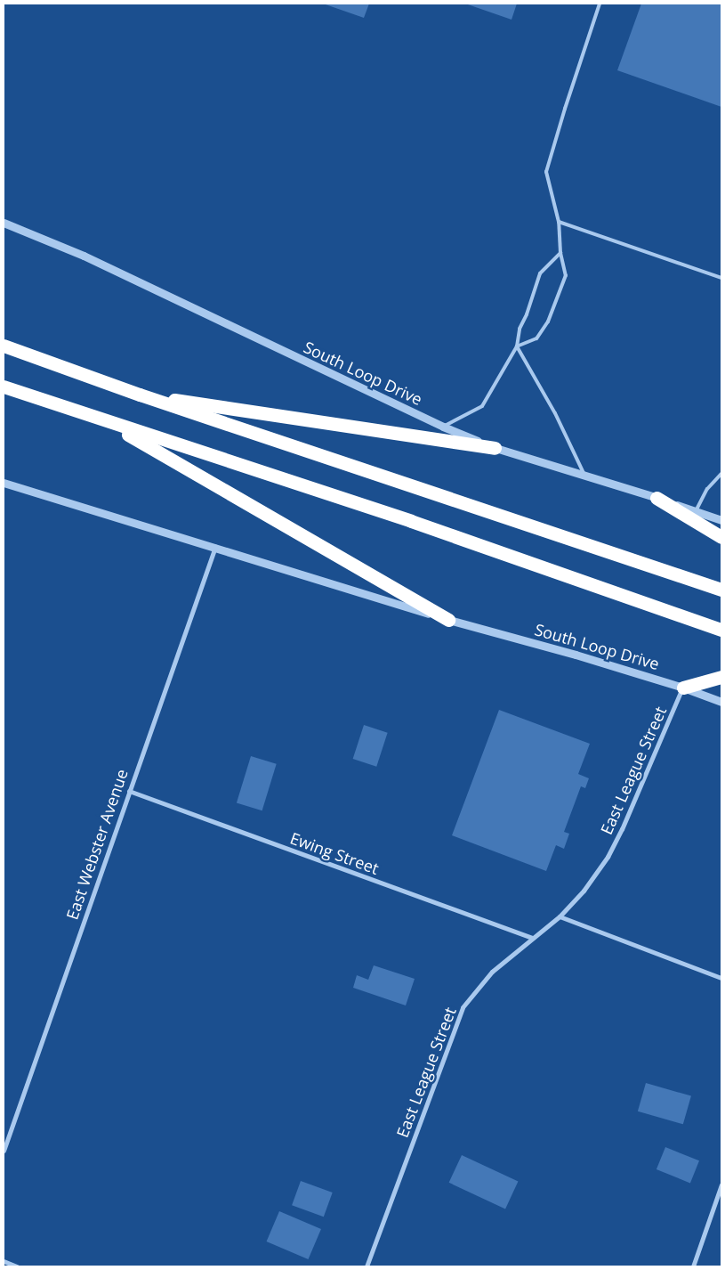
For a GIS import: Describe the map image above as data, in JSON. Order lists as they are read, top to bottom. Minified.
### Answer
{"streets":{"street":["South Loop Drive","East League Street","East Webster Avenue","Ewing Street"]},"crossings":[["South Loop Drive","East League Street"],["South Loop Drive","East Webster Avenue"],["East League Street","Ewing Street"],["East Webster Avenue","Ewing Street"]]}
